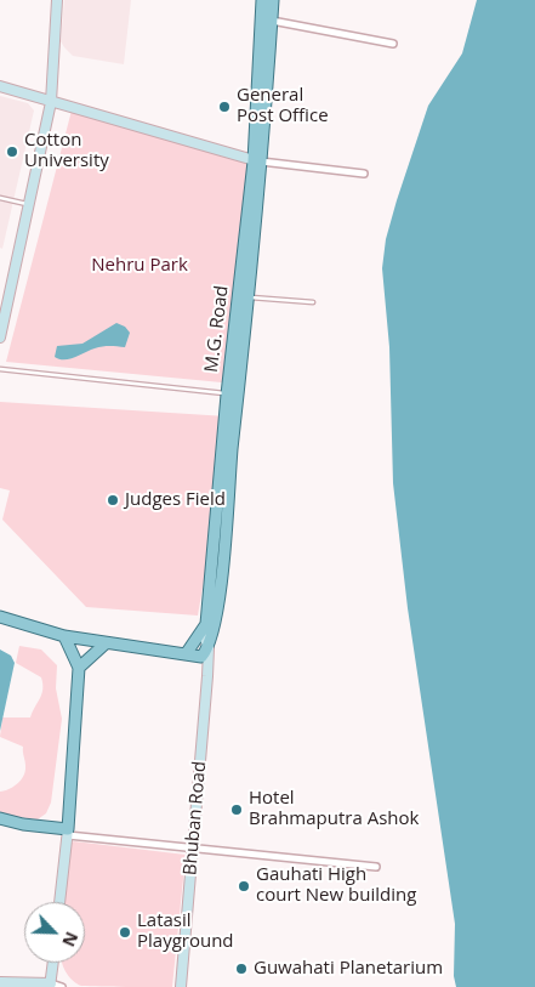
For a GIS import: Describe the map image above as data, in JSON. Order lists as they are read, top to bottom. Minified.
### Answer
{"streets":{"main road":["M.G. Road"],"street":["Bhuban Road"]},"parks":["Nehru Park"],"places":["General Post Office","Cotton University","Judges Field","Hotel Brahmaputra Ashok","Gauhati High court New building","Latasil Playground","Guwahati Planetarium"],"north":"bottom right"}
